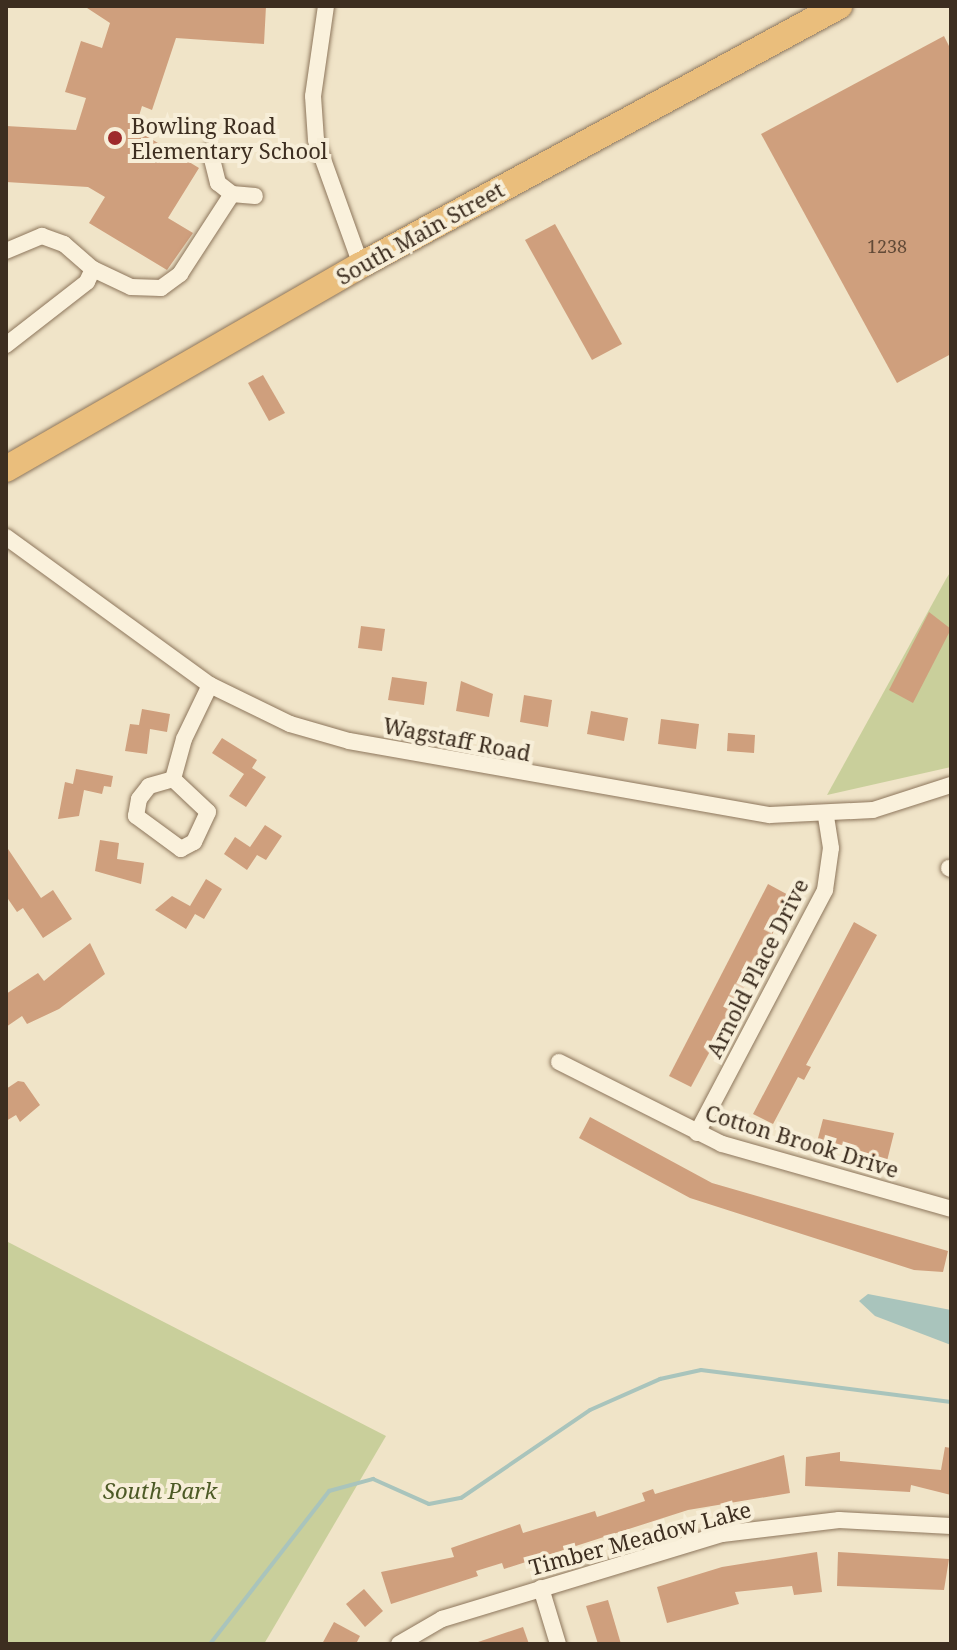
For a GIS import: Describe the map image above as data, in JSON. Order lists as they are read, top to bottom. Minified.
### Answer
{"streets":{"highway":["South Main Street"],"street":["Wagstaff Road","Arnold Place Drive","Cotton Brook Drive","Timber Meadow Lake"]},"crossings":[["Wagstaff Road","Arnold Place Drive"],["Arnold Place Drive","Cotton Brook Drive"]],"parks":["South Park"],"places":["Bowling Road Elementary School"],"house_numbers":["1238"]}
